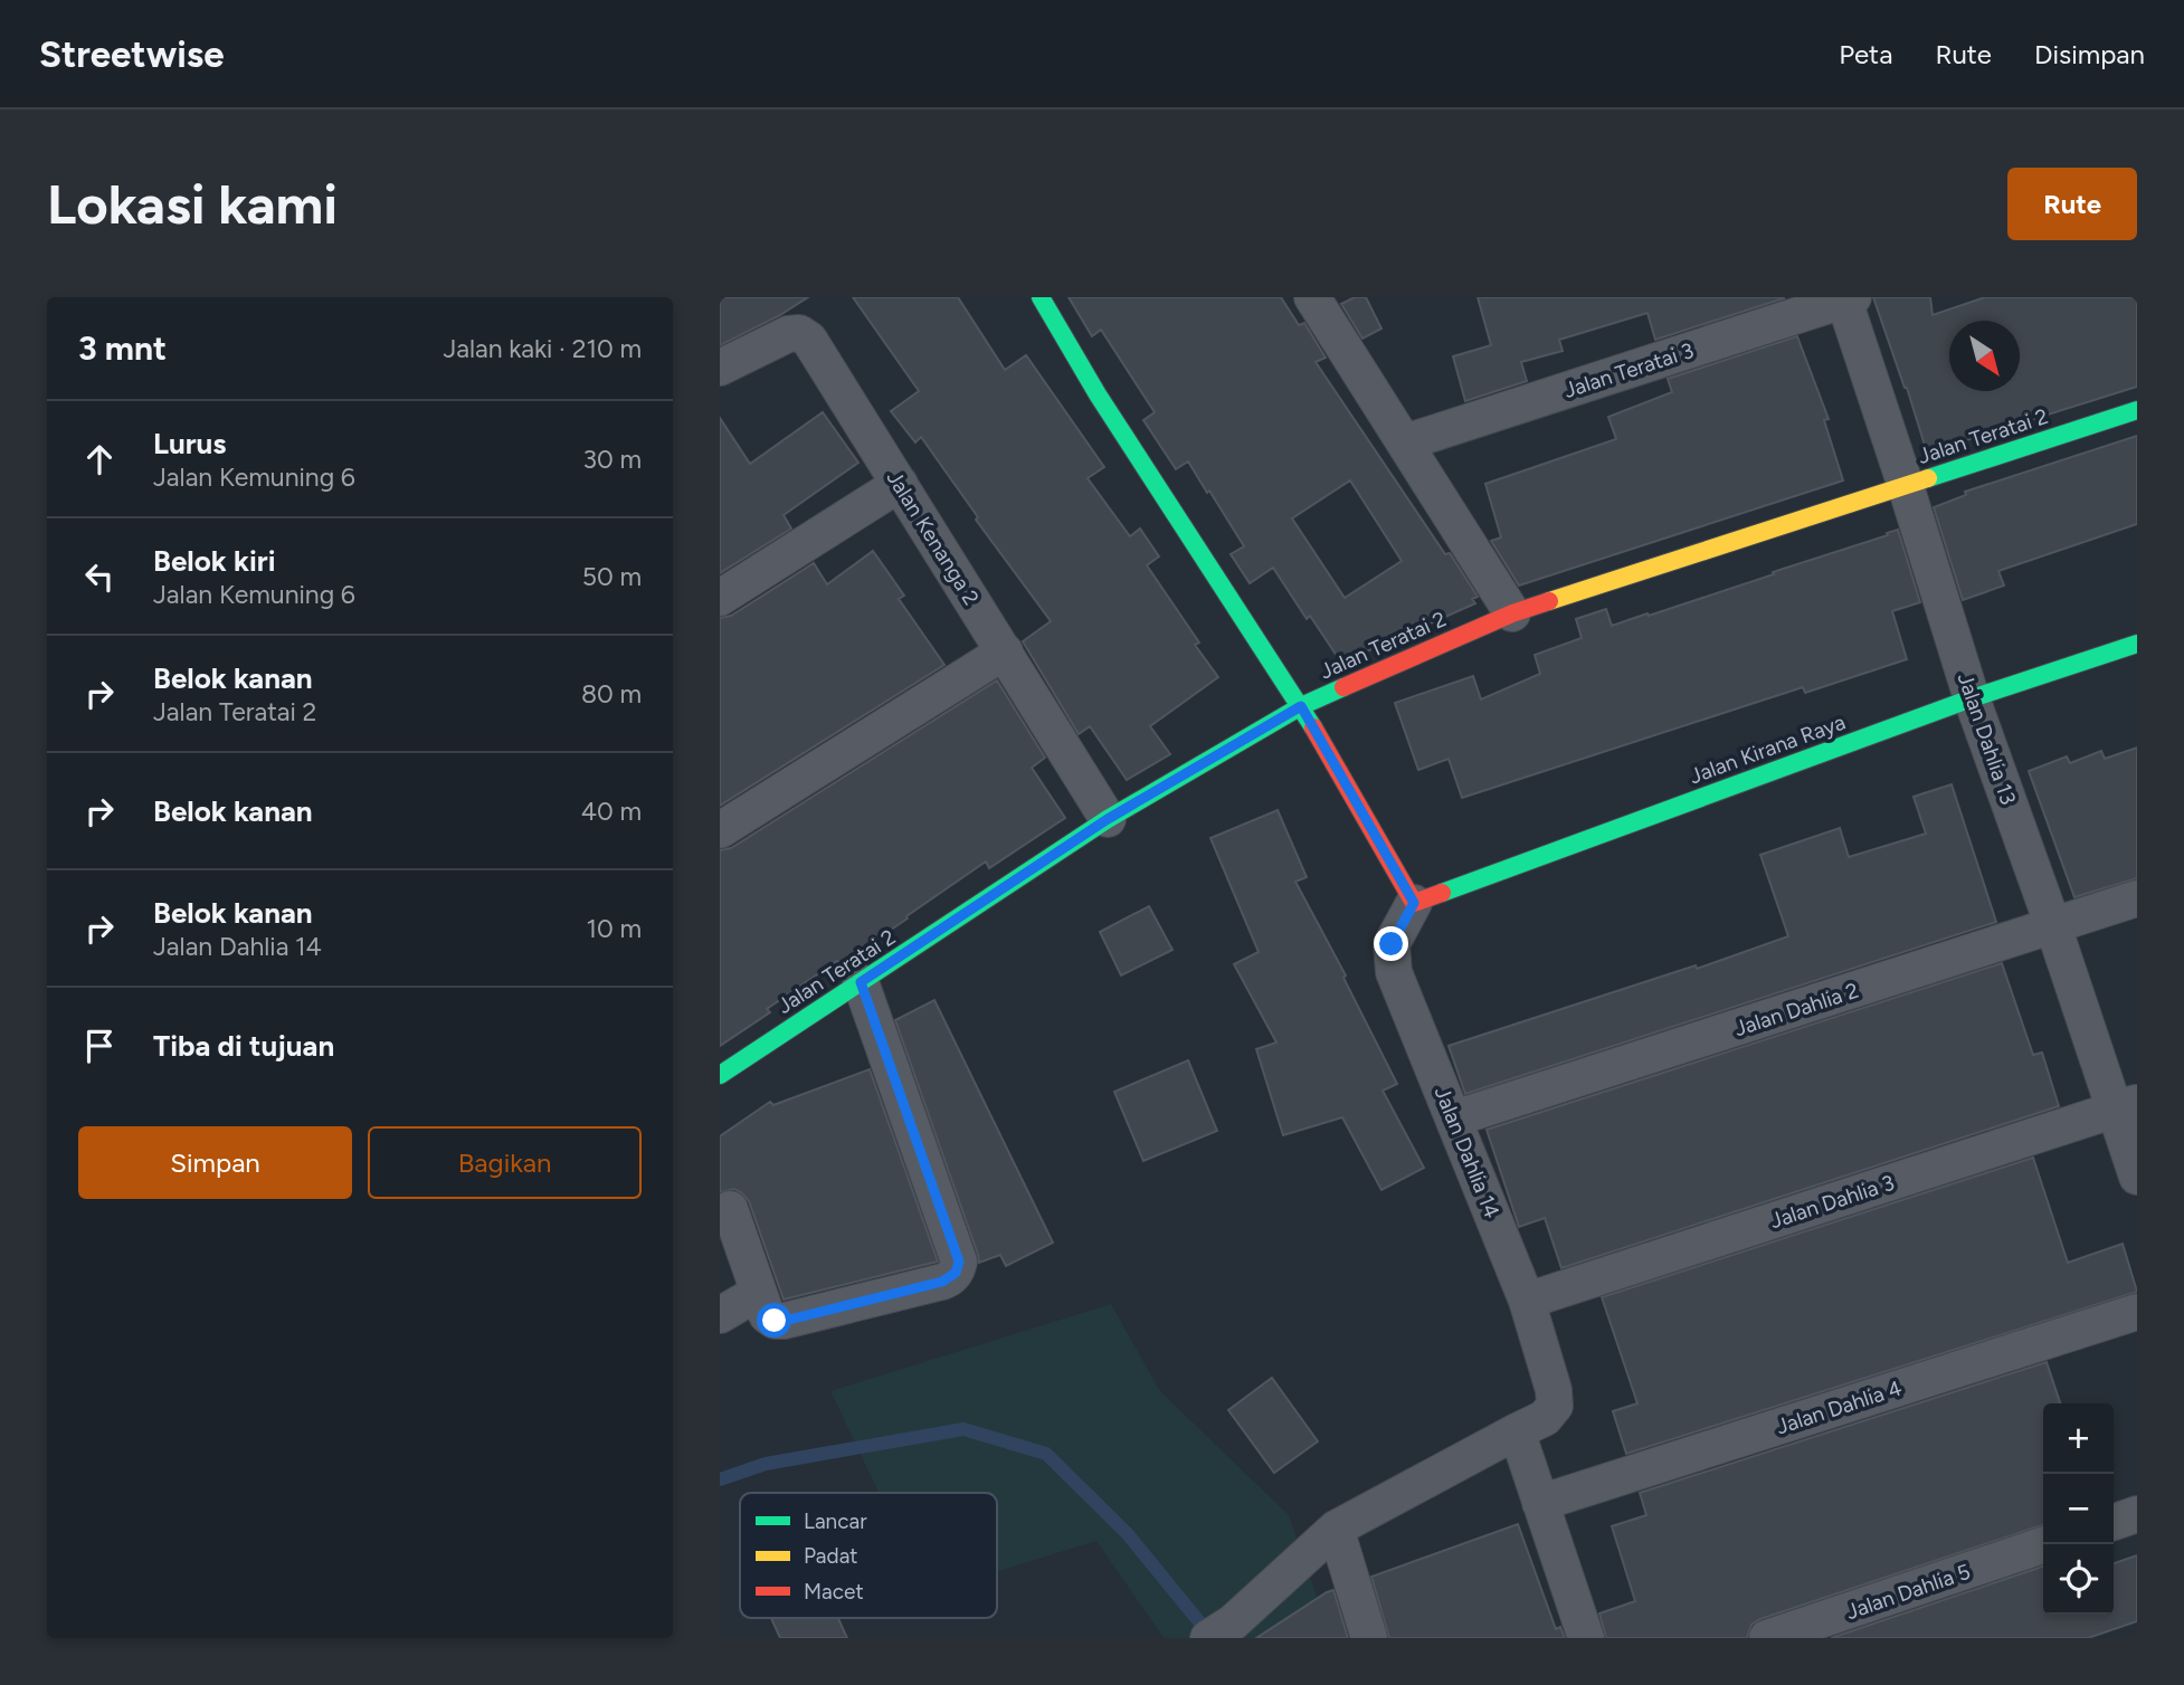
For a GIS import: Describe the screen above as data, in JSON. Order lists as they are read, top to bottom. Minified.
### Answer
{"streets":{"street":["Jalan Teratai 3","Jalan Teratai 2","Jalan Kenanga 2","Jalan Dahlia 13","Jalan Kirana Raya","Jalan Dahlia 2","Jalan Dahlia 14","Jalan Dahlia 3","Jalan Dahlia 4","Jalan Dahlia 5"]},"crossings":[["Jalan Teratai 3","Jalan Dahlia 13"],["Jalan Teratai 2","Jalan Kenanga 2"],["Jalan Teratai 2","Jalan Dahlia 13"],["Jalan Dahlia 13","Jalan Kirana Raya"],["Jalan Dahlia 13","Jalan Dahlia 2"],["Jalan Dahlia 13","Jalan Dahlia 3"],["Jalan Kirana Raya","Jalan Dahlia 14"],["Jalan Dahlia 2","Jalan Dahlia 14"],["Jalan Dahlia 14","Jalan Dahlia 3"]],"legend":["Lancar","Padat","Macet"],"north":"bottom right","page":{"header":"Streetwise","nav":["Peta","Rute","Disimpan"],"buttons":["Rute",["Simpan","Bagikan"]],"title":"Lokasi kami","heading":["3 mnt","Jalan kaki · 210 m"],"list":[["Lurus","Jalan Kemuning 6","30 m"],["Belok kiri","Jalan Kemuning 6","50 m"],["Belok kanan","Jalan Teratai 2","80 m"],["Belok kanan","40 m"],["Belok kanan","Jalan Dahlia 14","10 m"],"Tiba di tujuan"],"map_buttons":["+","−"]}}
